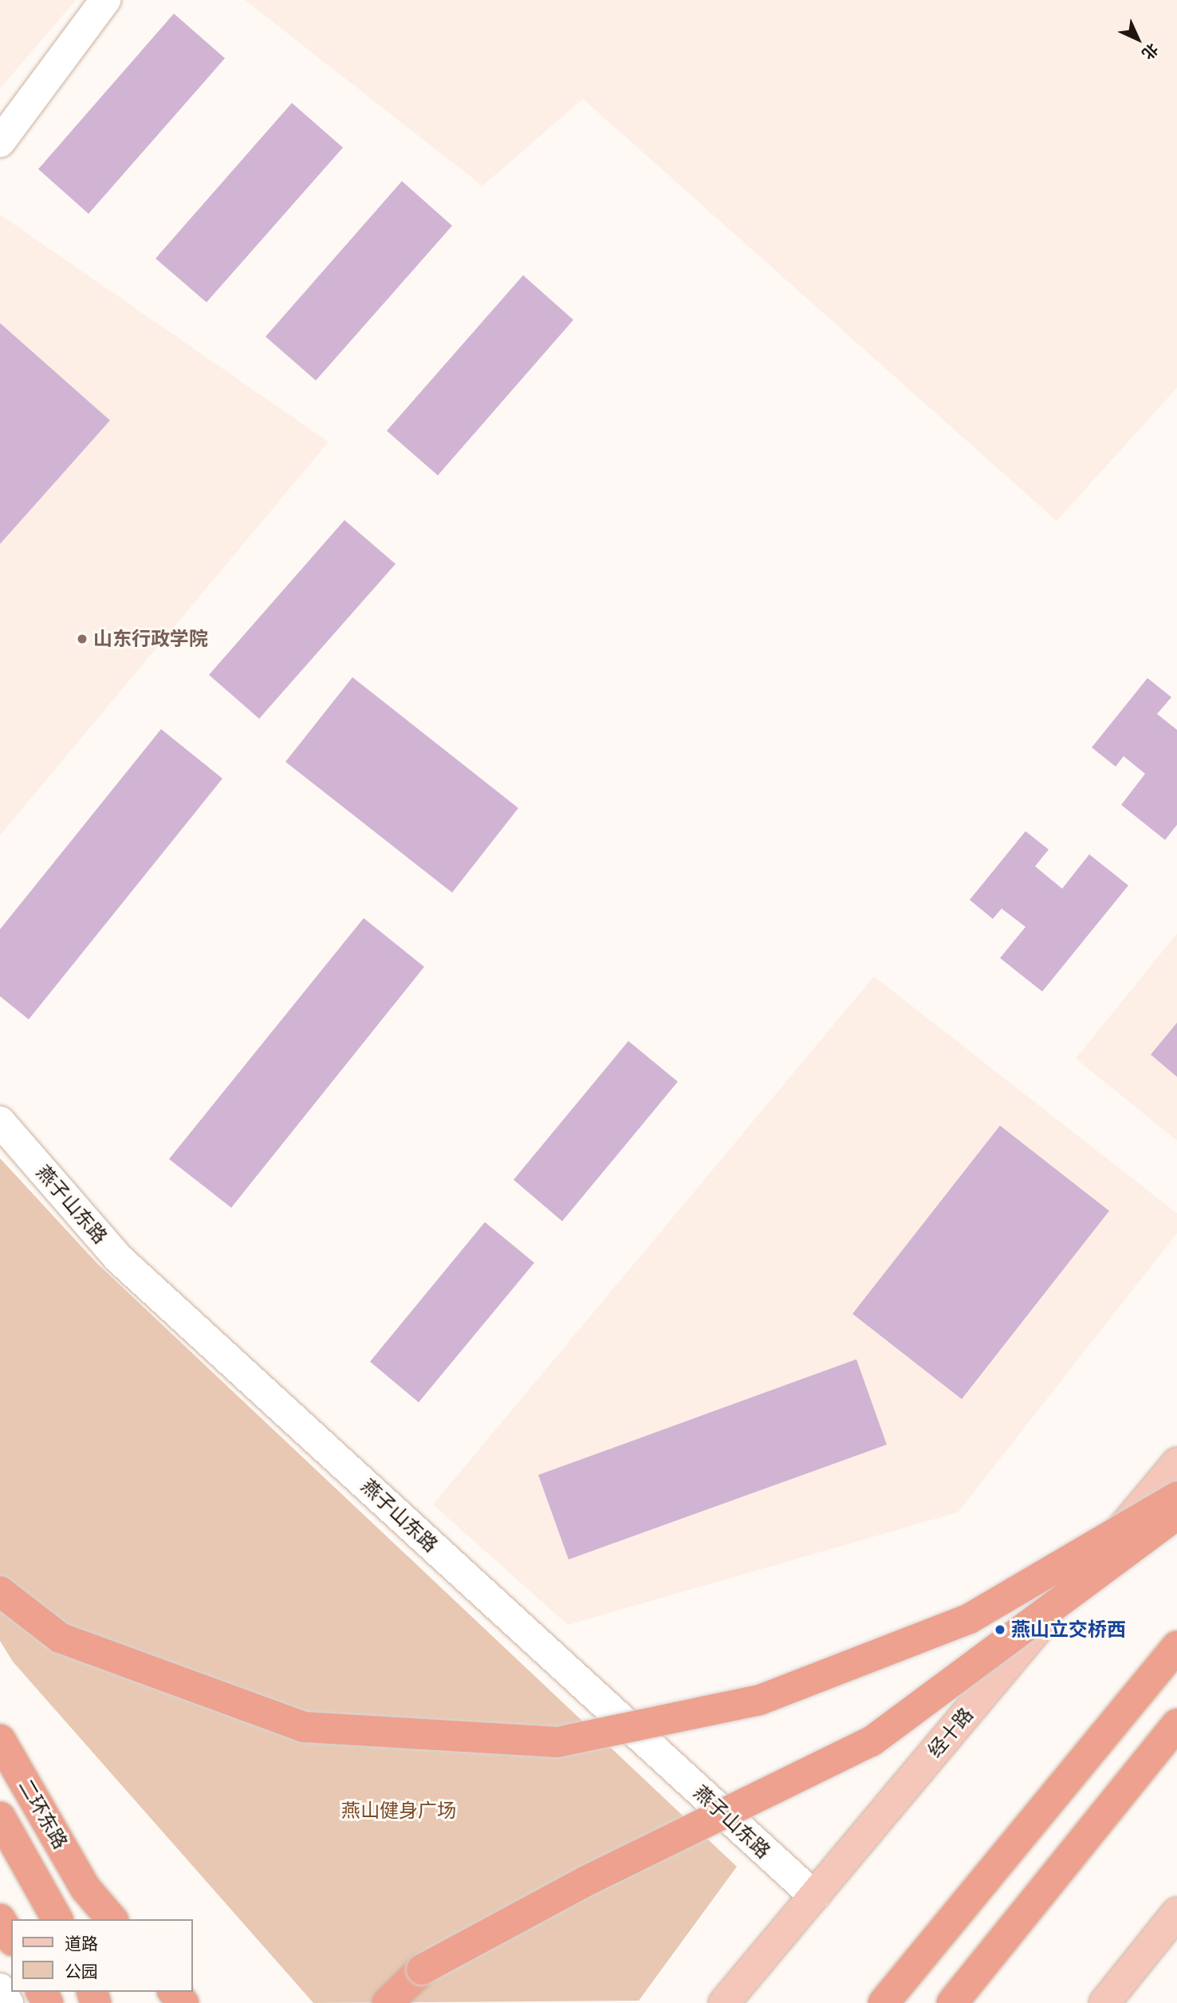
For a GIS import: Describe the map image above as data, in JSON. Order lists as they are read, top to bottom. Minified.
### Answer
{"streets":{"highway":["二环东路"],"main road":["经十路"],"street":["燕子山东路"]},"crossings":[["燕子山东路","经十路"]],"parks":["燕山健身广场"],"places":["山东行政学院","燕山立交桥西"],"legend":["道路","公园"],"north":"bottom right"}
